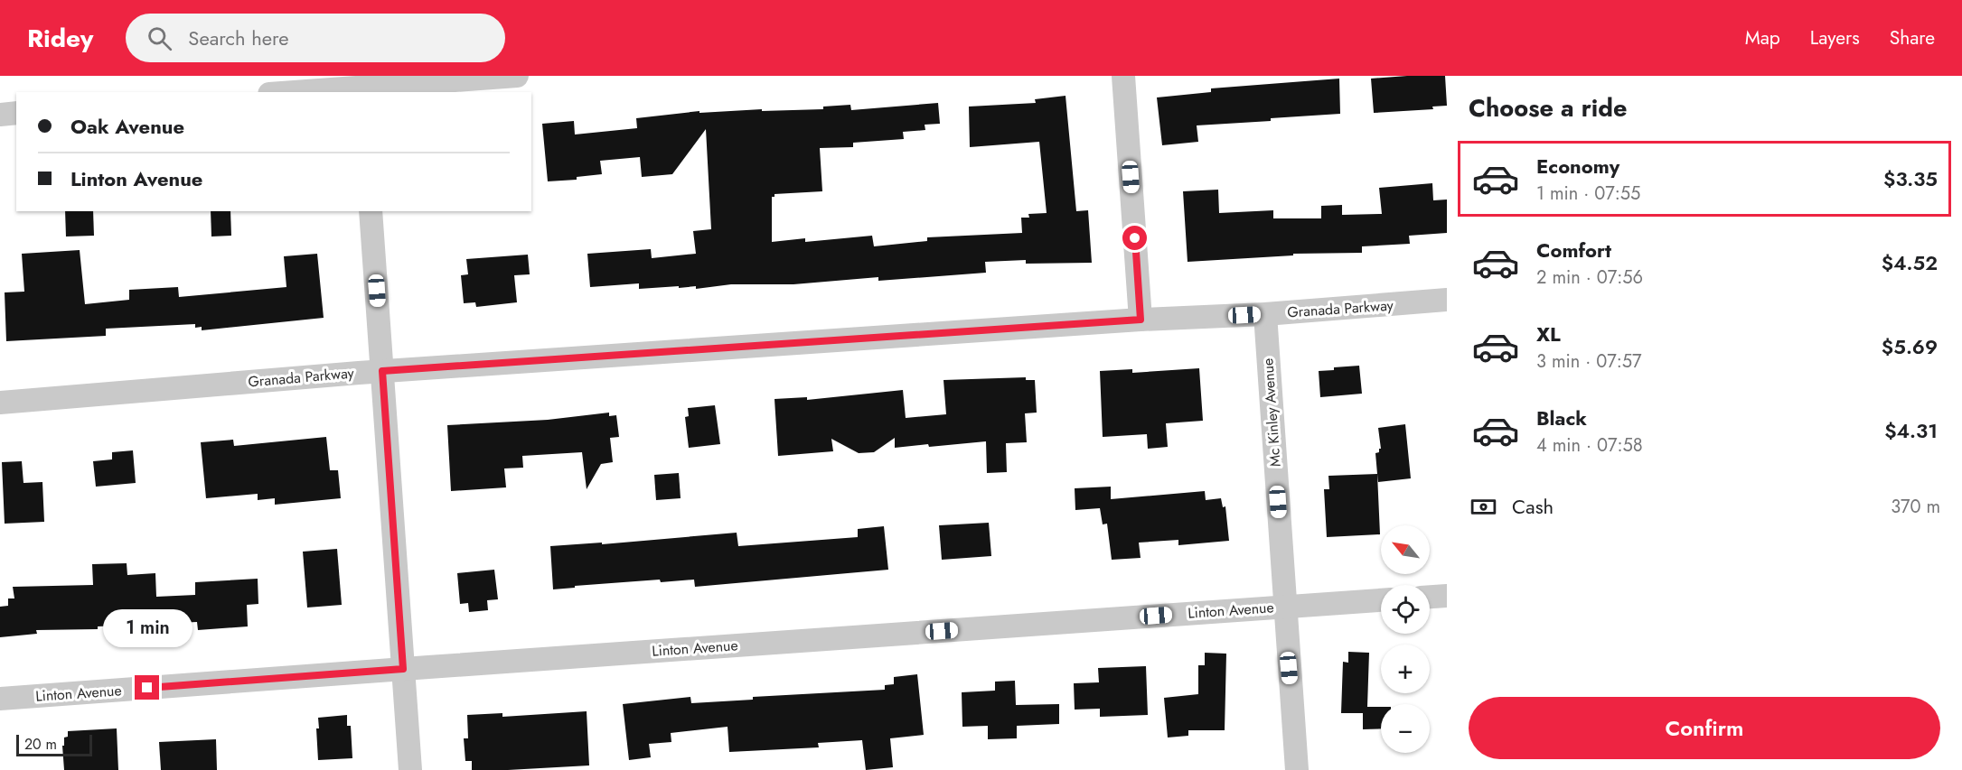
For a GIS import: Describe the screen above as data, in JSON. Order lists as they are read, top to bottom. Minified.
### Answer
{"streets":{"street":["Granada Parkway","Mc Kinley Avenue","Linton Avenue"]},"crossings":[["Granada Parkway","Mc Kinley Avenue"],["Mc Kinley Avenue","Linton Avenue"]],"scale_bar":"20 m","north":"top left","page":{"header":"Ridey","search":"Search here","nav":["Map","Layers","Share"],"heading":"Choose a ride","banner":["Oak Avenue","Linton Avenue"],"list":[{"name":"Economy","note":"1 min · 07:55","value":"$3.35"},{"name":"Comfort","note":"2 min · 07:56","value":"$4.52"},{"name":"XL","note":"3 min · 07:57","value":"$5.69"},{"name":"Black","note":"4 min · 07:58","value":"$4.31"}],"pay":["Cash","370 m"],"map_buttons":["+","−"],"bubble":"1 min","buttons":"Confirm","scale":"20 m"}}
